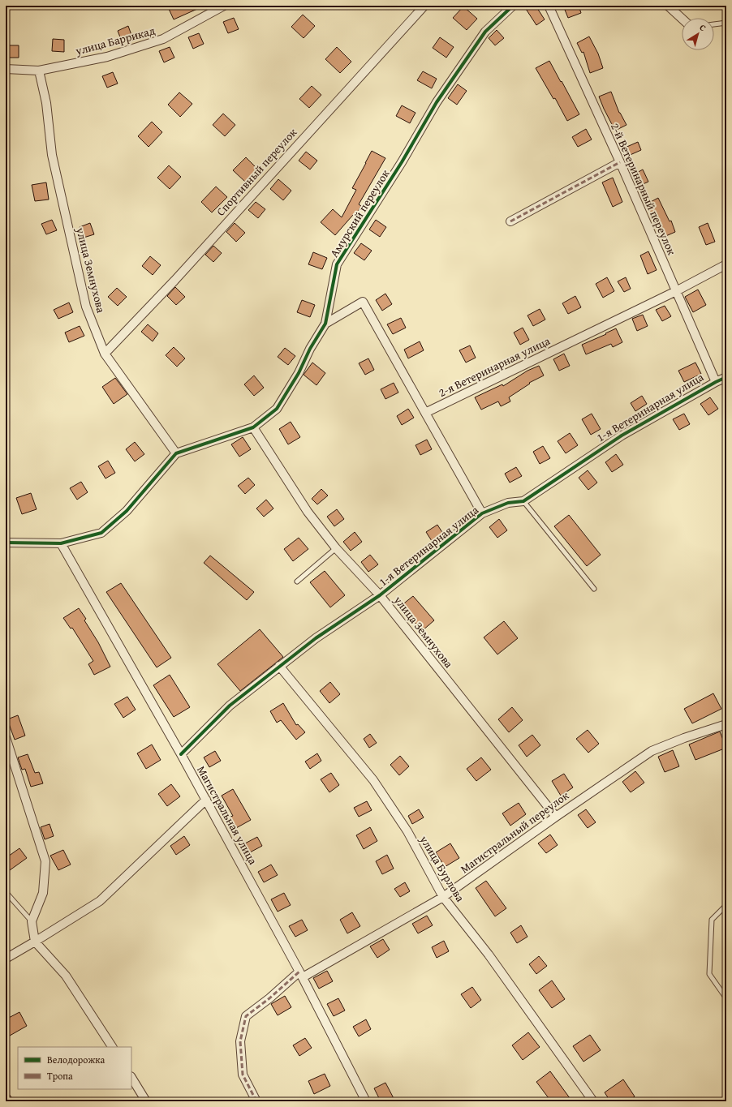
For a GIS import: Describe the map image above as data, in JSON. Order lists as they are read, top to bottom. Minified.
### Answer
{"streets":{"street":["улица Баррикад","Спортивный переулок","2-й Ветеринарный переулок","Амурский переулок","улица Земнухова","2-я Ветеринарная улица","1-я Ветеринарная улица","Магистральная улица","Магистральный переулок","улица Бурлова"]},"crossings":[["улица Баррикад","улица Земнухова"],["Спортивный переулок","улица Земнухова"],["2-й Ветеринарный переулок","2-я Ветеринарная улица"],["2-й Ветеринарный переулок","1-я Ветеринарная улица"],["Амурский переулок","улица Земнухова"],["улица Земнухова","1-я Ветеринарная улица"],["улица Земнухова","Магистральный переулок"],["1-я Ветеринарная улица","Магистральная улица"],["1-я Ветеринарная улица","улица Бурлова"],["Магистральная улица","Магистральный переулок"],["Магистральный переулок","улица Бурлова"]],"legend":["Велодорожка","Тропа"],"north":"top right"}
